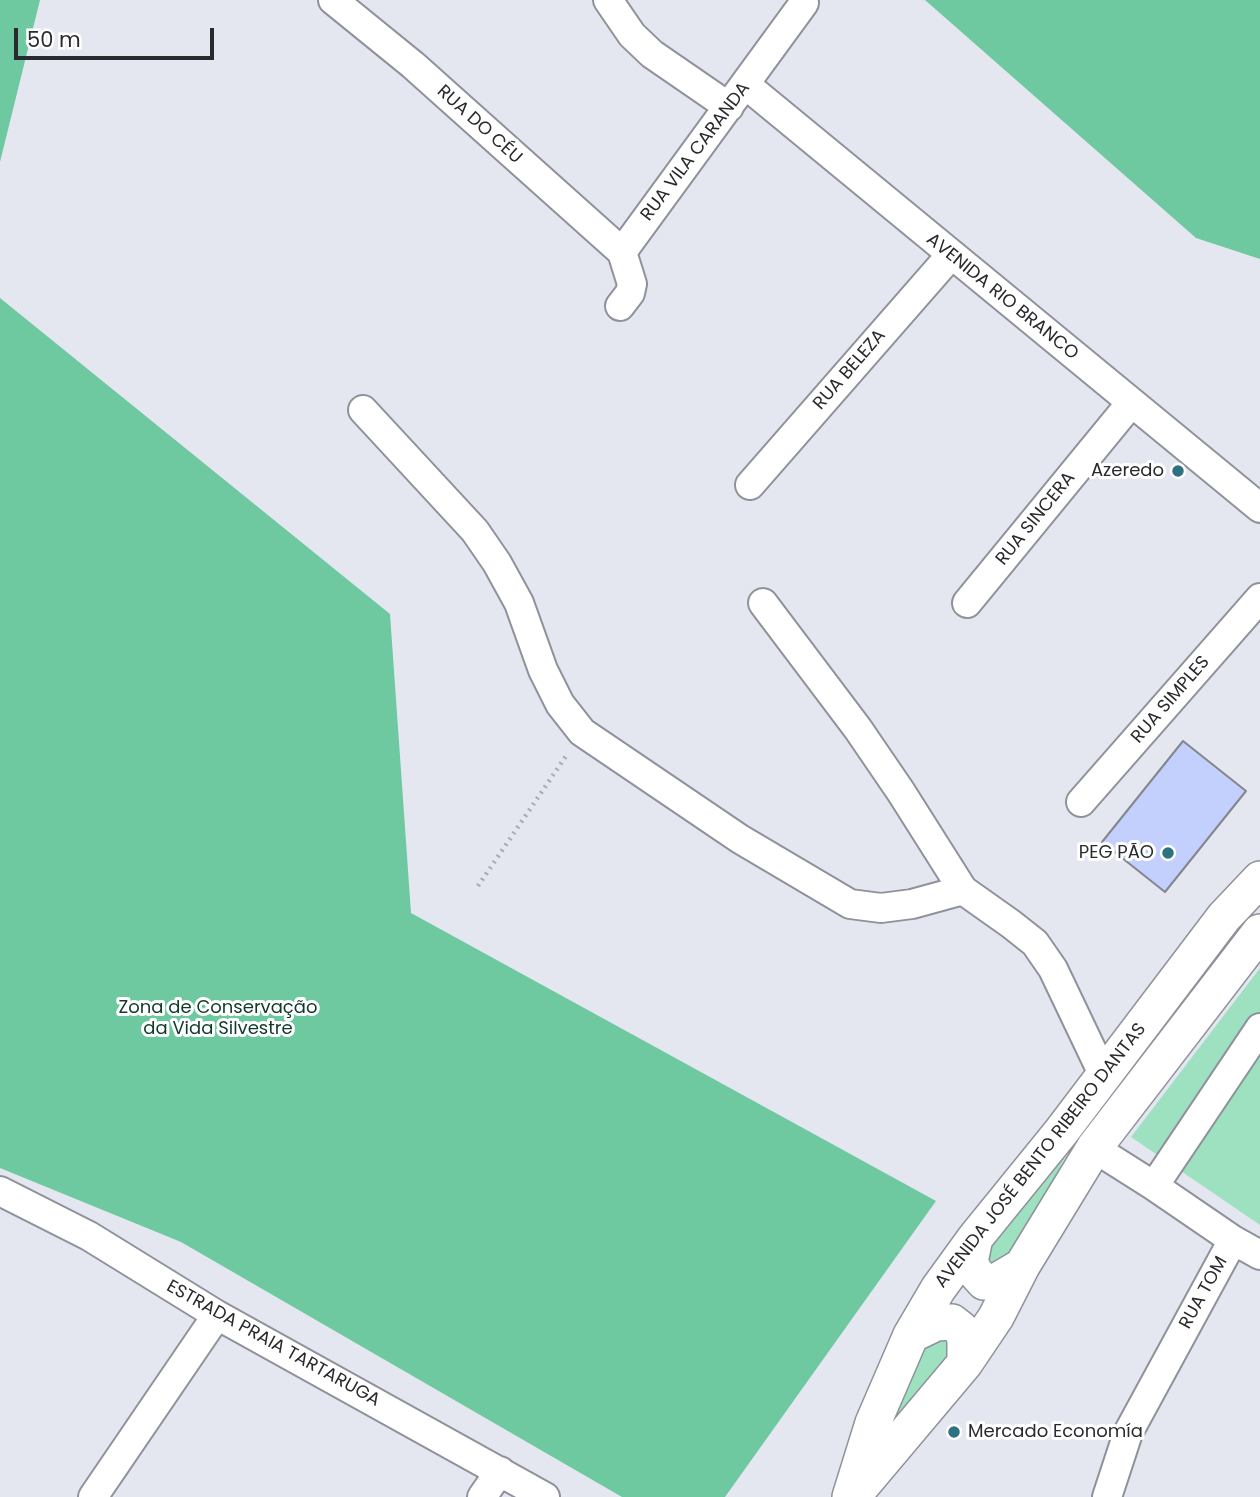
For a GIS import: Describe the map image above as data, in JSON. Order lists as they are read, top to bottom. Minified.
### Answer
{"streets":{"main road":["AVENIDA JOSÉ BENTO RIBEIRO DANTAS"],"street":["RUA DO CÉU","RUA VILA CARANDA","AVENIDA RIO BRANCO","RUA BELEZA","RUA SINCERA","RUA SIMPLES","RUA TOM","ESTRADA PRAIA TARTARUGA"]},"crossings":[["RUA DO CÉU","RUA VILA CARANDA"],["RUA VILA CARANDA","AVENIDA RIO BRANCO"],["AVENIDA RIO BRANCO","RUA BELEZA"],["AVENIDA RIO BRANCO","RUA SINCERA"],["AVENIDA JOSÉ BENTO RIBEIRO DANTAS","RUA TOM"]],"parks":["Zona de Conservação da Vida Silvestre"],"places":["Azeredo","PEG PÃO","Mercado Economía"],"scale_bar":"50 m"}
